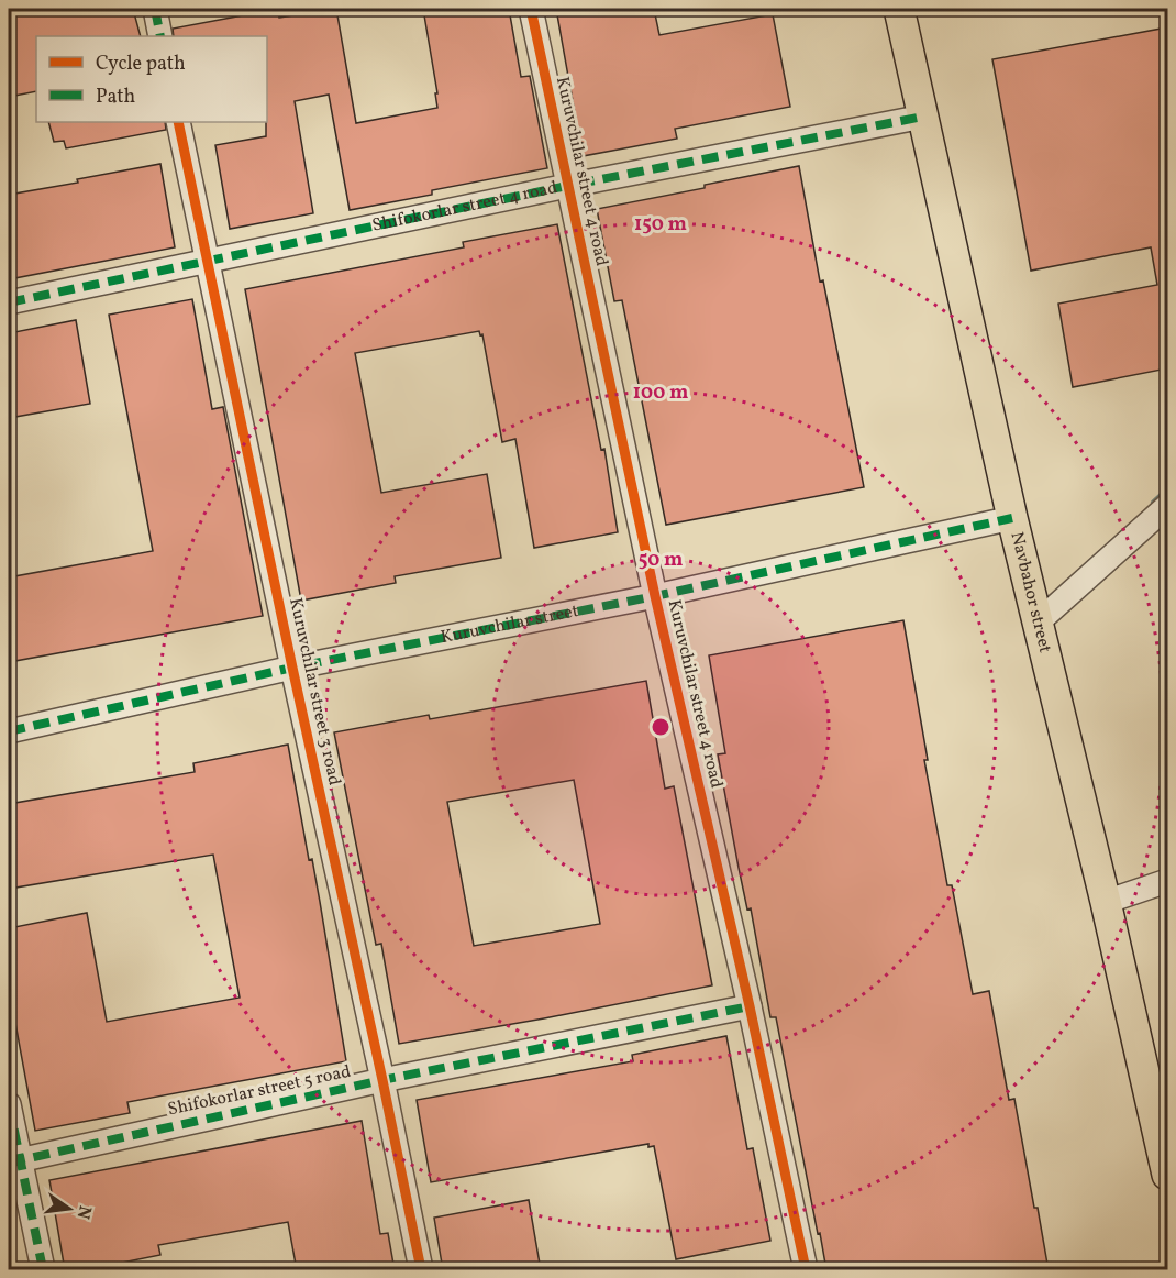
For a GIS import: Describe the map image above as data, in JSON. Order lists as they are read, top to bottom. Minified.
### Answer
{"streets":{"main road":["Navbahor street"],"street":["Kuruvchilar street 4 road","Shifokorlar street 4 road","Kuruvchilar street","Kuruvchilar street 3 road","Shifokorlar street 5 road"]},"crossings":[["Kuruvchilar street 4 road","Shifokorlar street 4 road"],["Kuruvchilar street 4 road","Kuruvchilar street"],["Kuruvchilar street 4 road","Shifokorlar street 5 road"],["Shifokorlar street 4 road","Navbahor street"],["Shifokorlar street 4 road","Kuruvchilar street 3 road"],["Navbahor street","Kuruvchilar street"],["Kuruvchilar street","Kuruvchilar street 3 road"],["Kuruvchilar street 3 road","Shifokorlar street 5 road"]],"legend":["Cycle path","Path"],"north":"right","rings":["150 m","100 m","50 m"]}
